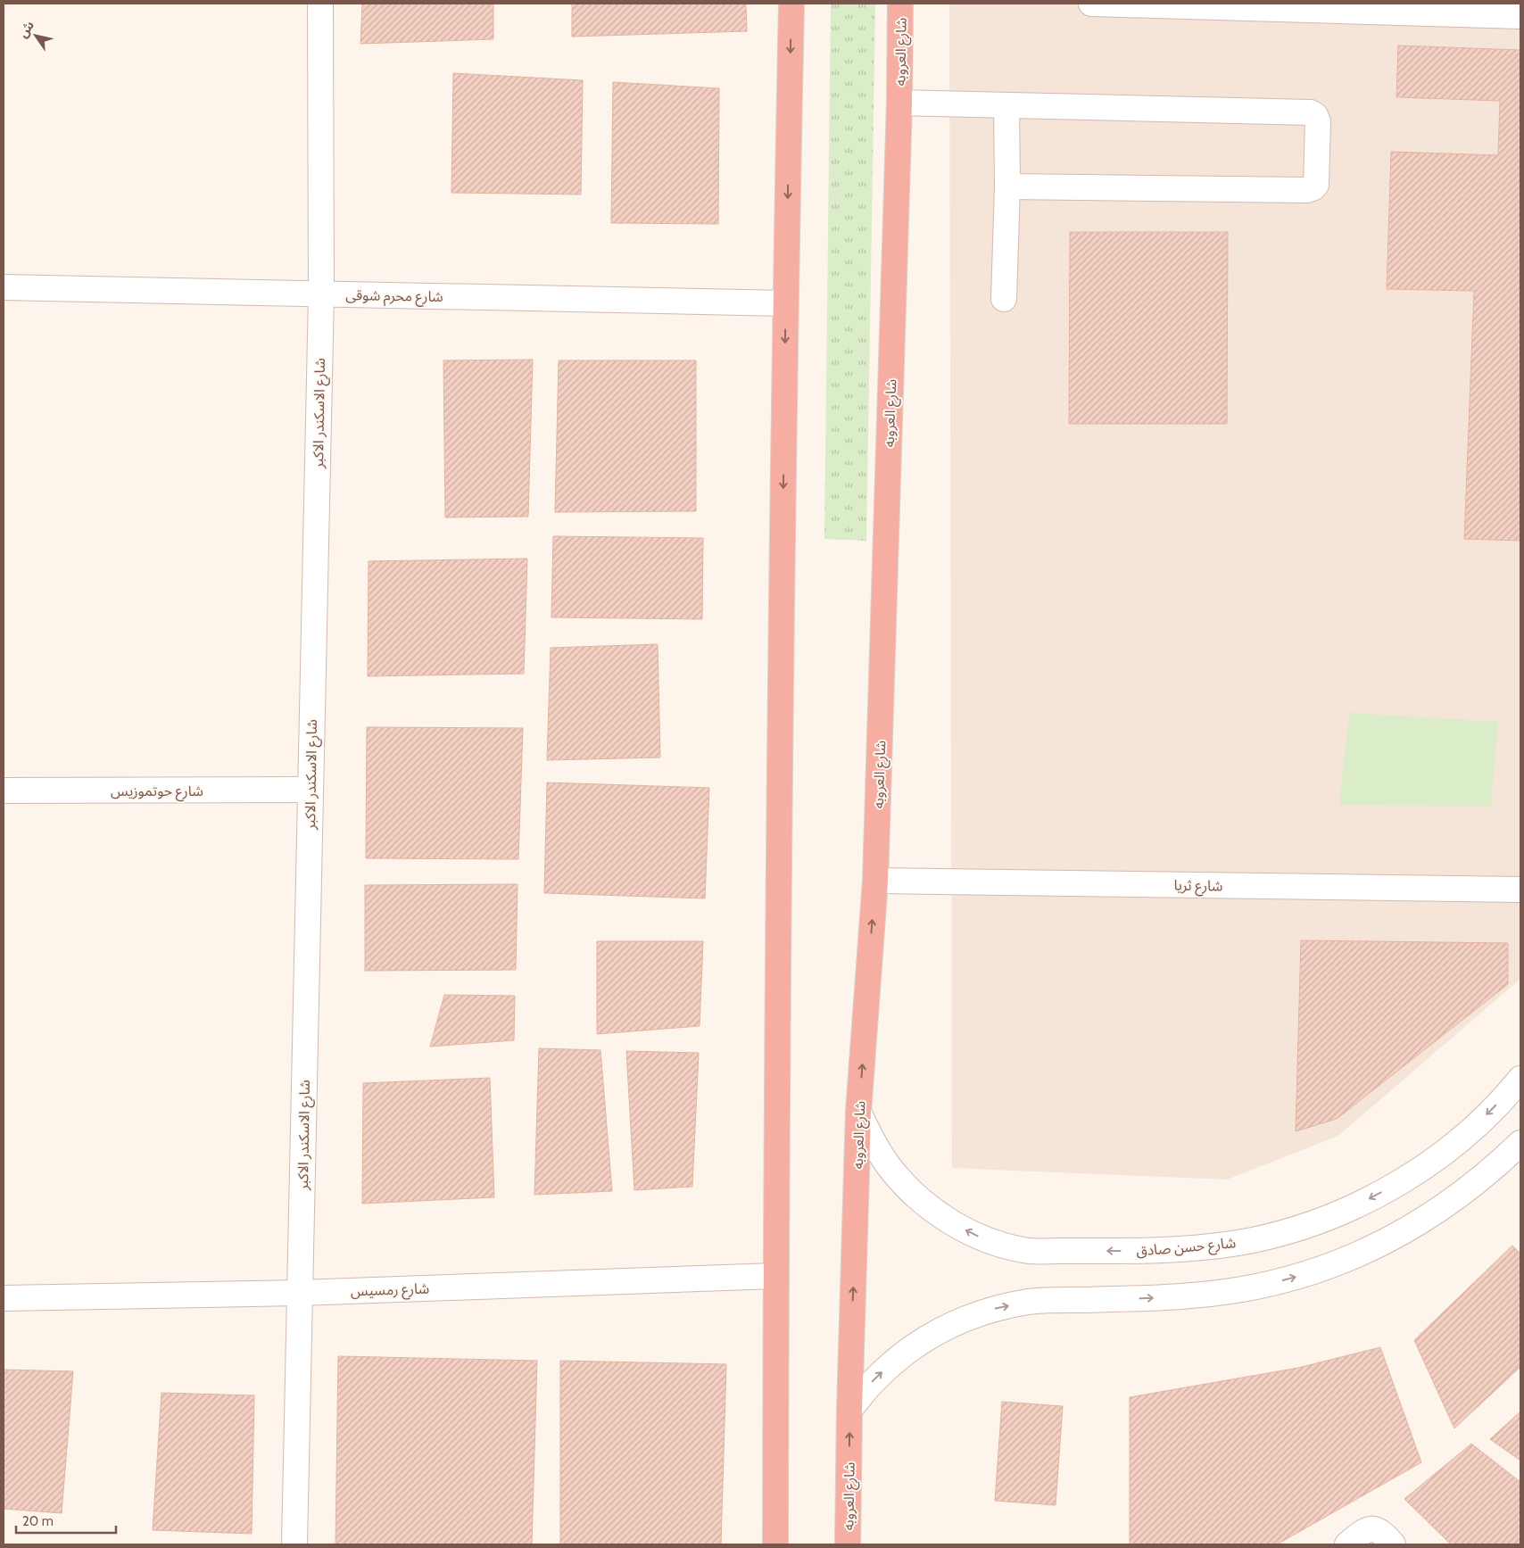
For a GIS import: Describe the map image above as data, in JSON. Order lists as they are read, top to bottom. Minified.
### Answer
{"streets":{"highway":["شارع العروبه"],"street":["شارع محرم شوقى","شارع الاسكندر الاكبر","شارع حوتموزيس","شارع ثريا","شارع حسن صادق","شارع رمسيس"]},"crossings":[["شارع العروبه","شارع ثريا"],["شارع العروبه","شارع حسن صادق"],["شارع محرم شوقى","شارع الاسكندر الاكبر"],["شارع الاسكندر الاكبر","شارع حوتموزيس"],["شارع الاسكندر الاكبر","شارع رمسيس"]],"scale_bar":"20 m","north":"top left"}
